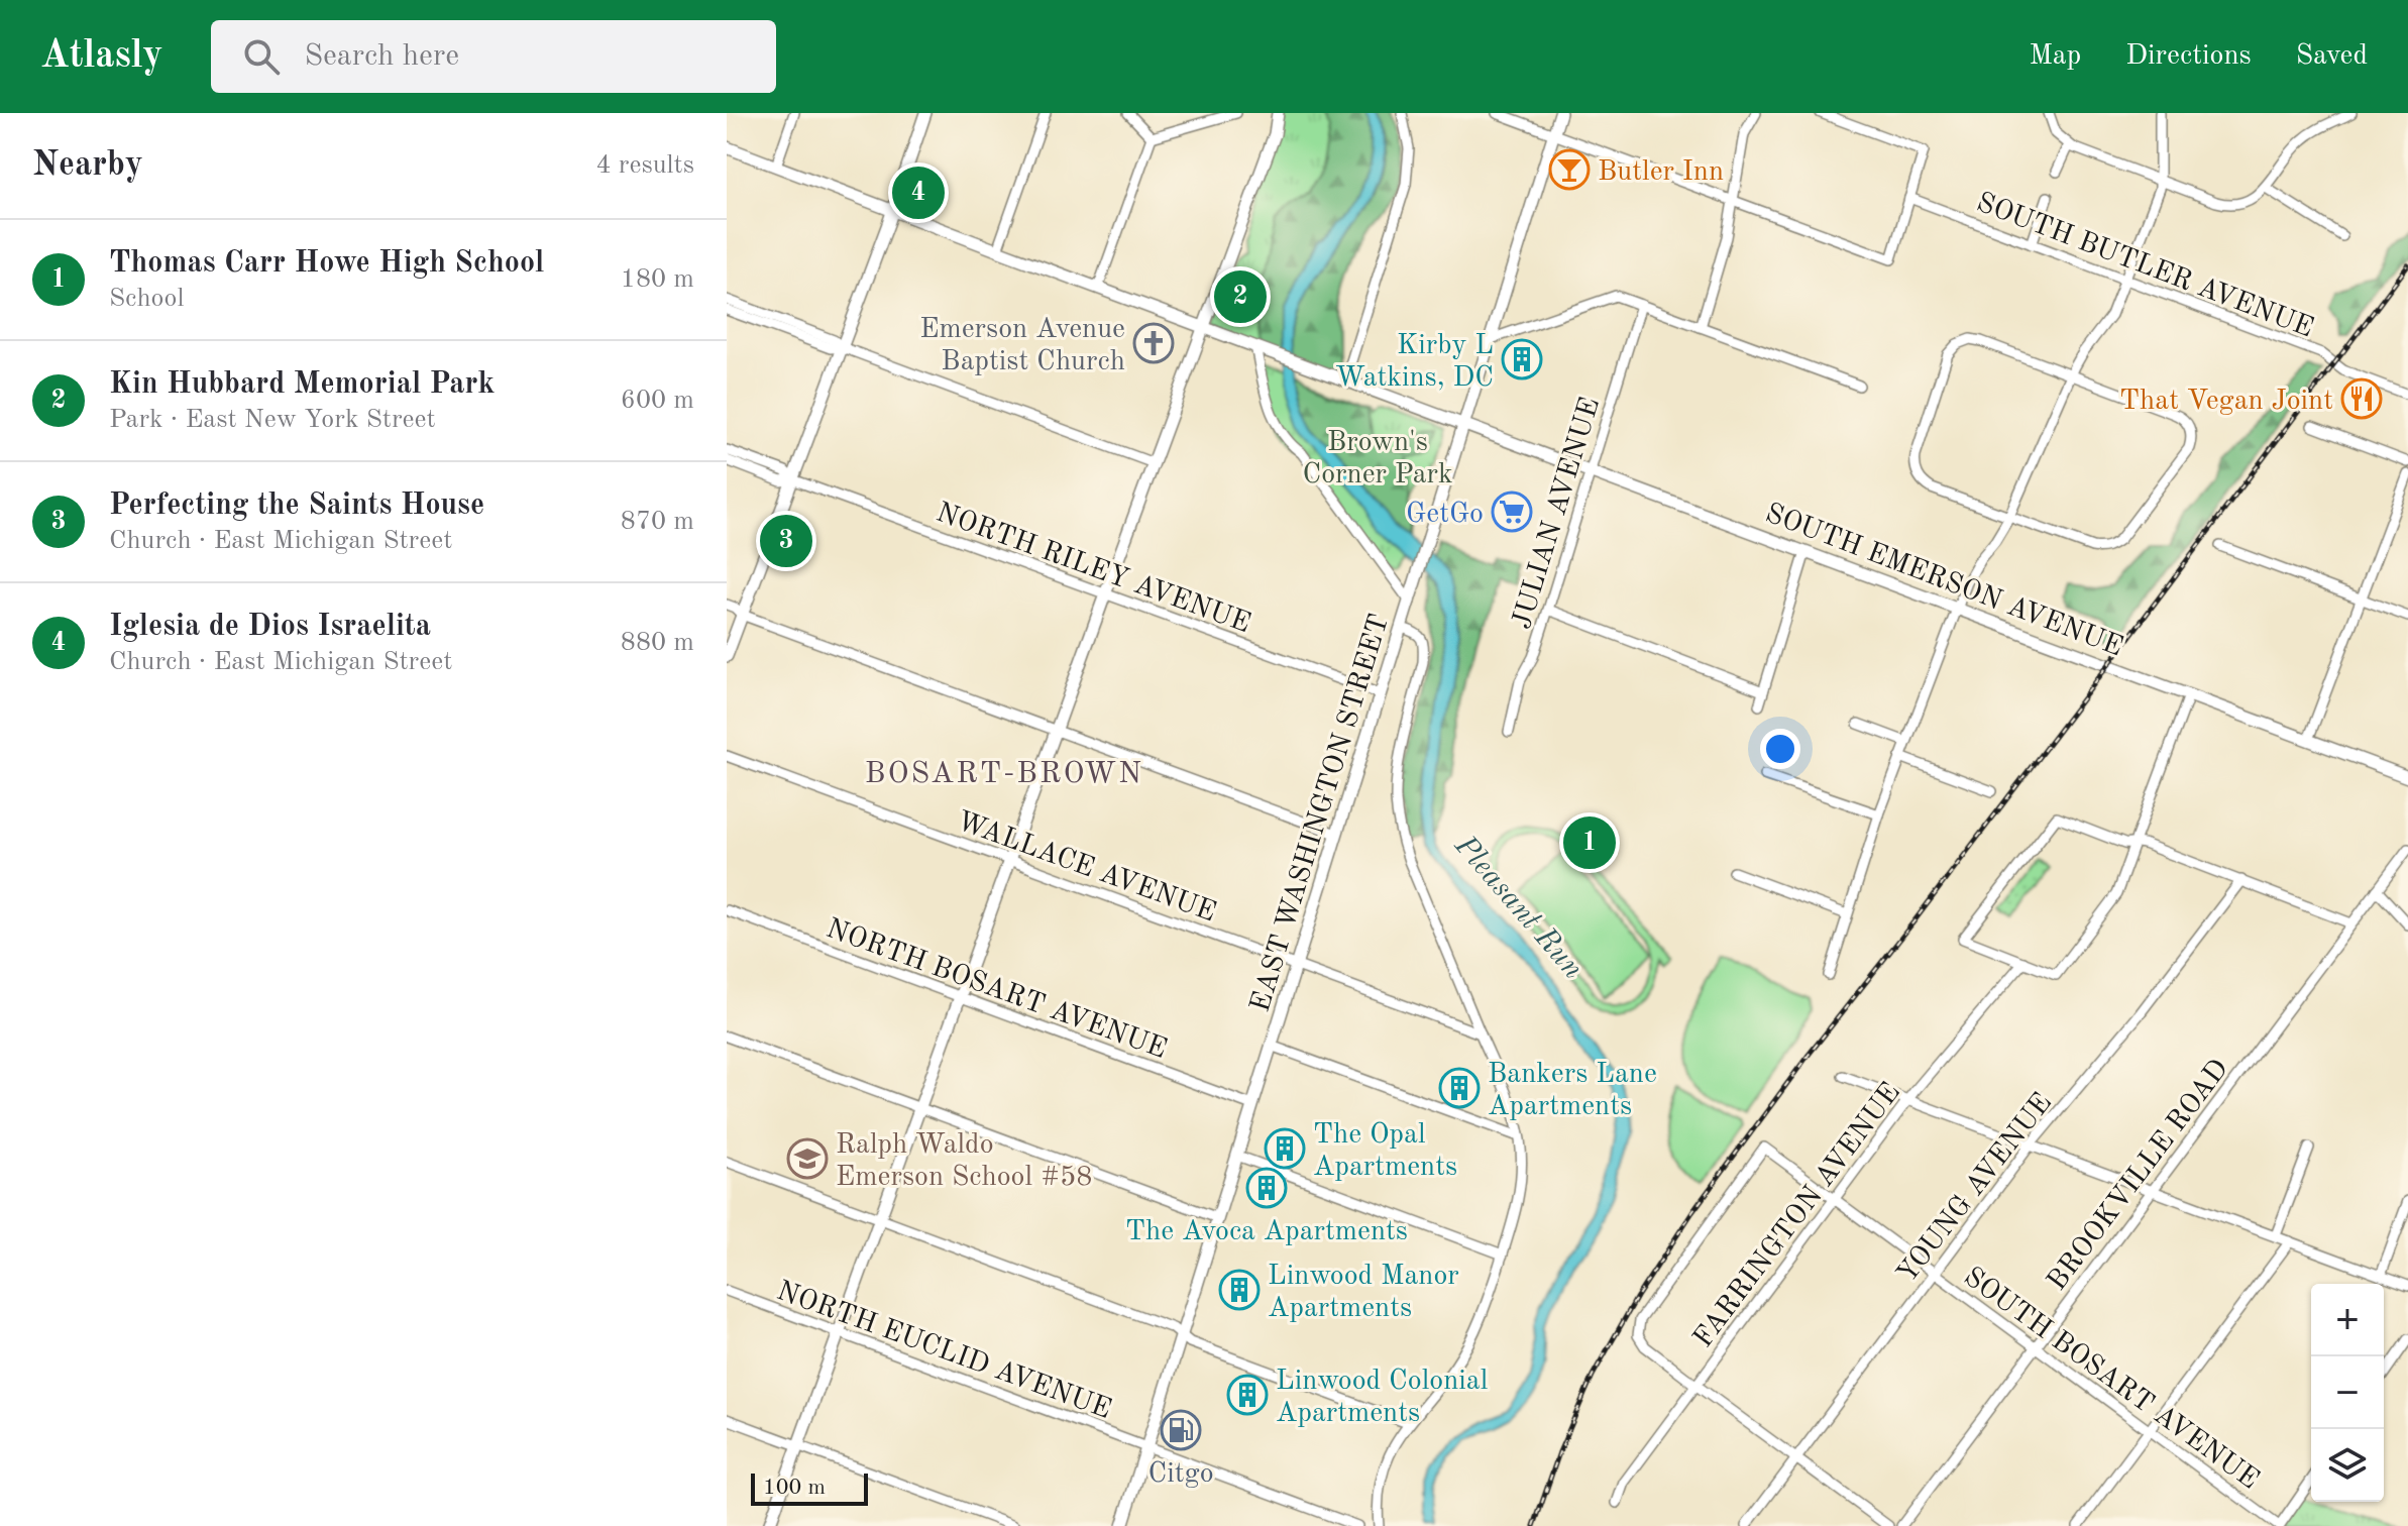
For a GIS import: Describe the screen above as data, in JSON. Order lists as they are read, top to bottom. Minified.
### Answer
{"streets":{"main road":["SOUTH EMERSON AVENUE","EAST WASHINGTON STREET"],"street":["SOUTH BUTLER AVENUE","JULIAN AVENUE","NORTH RILEY AVENUE","WALLACE AVENUE","NORTH BOSART AVENUE","BROOKVILLE ROAD","YOUNG AVENUE","FARRINGTON AVENUE","NORTH EUCLID AVENUE","SOUTH BOSART AVENUE"]},"crossings":[["JULIAN AVENUE","SOUTH EMERSON AVENUE"],["NORTH RILEY AVENUE","EAST WASHINGTON STREET"],["SOUTH EMERSON AVENUE","EAST WASHINGTON STREET"],["EAST WASHINGTON STREET","WALLACE AVENUE"],["EAST WASHINGTON STREET","NORTH BOSART AVENUE"],["EAST WASHINGTON STREET","NORTH EUCLID AVENUE"],["BROOKVILLE ROAD","SOUTH BOSART AVENUE"],["YOUNG AVENUE","SOUTH BOSART AVENUE"],["FARRINGTON AVENUE","SOUTH BOSART AVENUE"]],"districts":["BOSART-BROWN"],"water":["Pleasant Run"],"parks":["Brown's Corner Park"],"places":{"bar":["Butler Inn"],"church":["Emerson Avenue Baptist Church"],"building":["Kirby L Watkins, DC","Bankers Lane Apartments","The Opal Apartments","The Avoca Apartments","Linwood Manor Apartments","Linwood Colonial Apartments"],"restaurant":["That Vegan Joint"],"supermarket":["GetGo"],"school or university":["Ralph Waldo Emerson School #58"],"fuel station":["Citgo"]},"scale_bar":"100 m","page":{"header":"Atlasly","search":"Search here","nav":["Map","Directions","Saved"],"heading":["Nearby","4 results"],"pins":["4","2","3","1"],"list":[{"mark":"1","name":"Thomas Carr Howe High School","note":"School","value":"180 m"},{"mark":"2","name":"Kin Hubbard Memorial Park","note":"Park · East New York Street","value":"600 m"},{"mark":"3","name":"Perfecting the Saints House","note":"Church · East Michigan Street","value":"870 m"},{"mark":"4","name":"Iglesia de Dios Israelita","note":"Church · East Michigan Street","value":"880 m"}],"map_buttons":["+","−"],"scale":"100 m"}}
